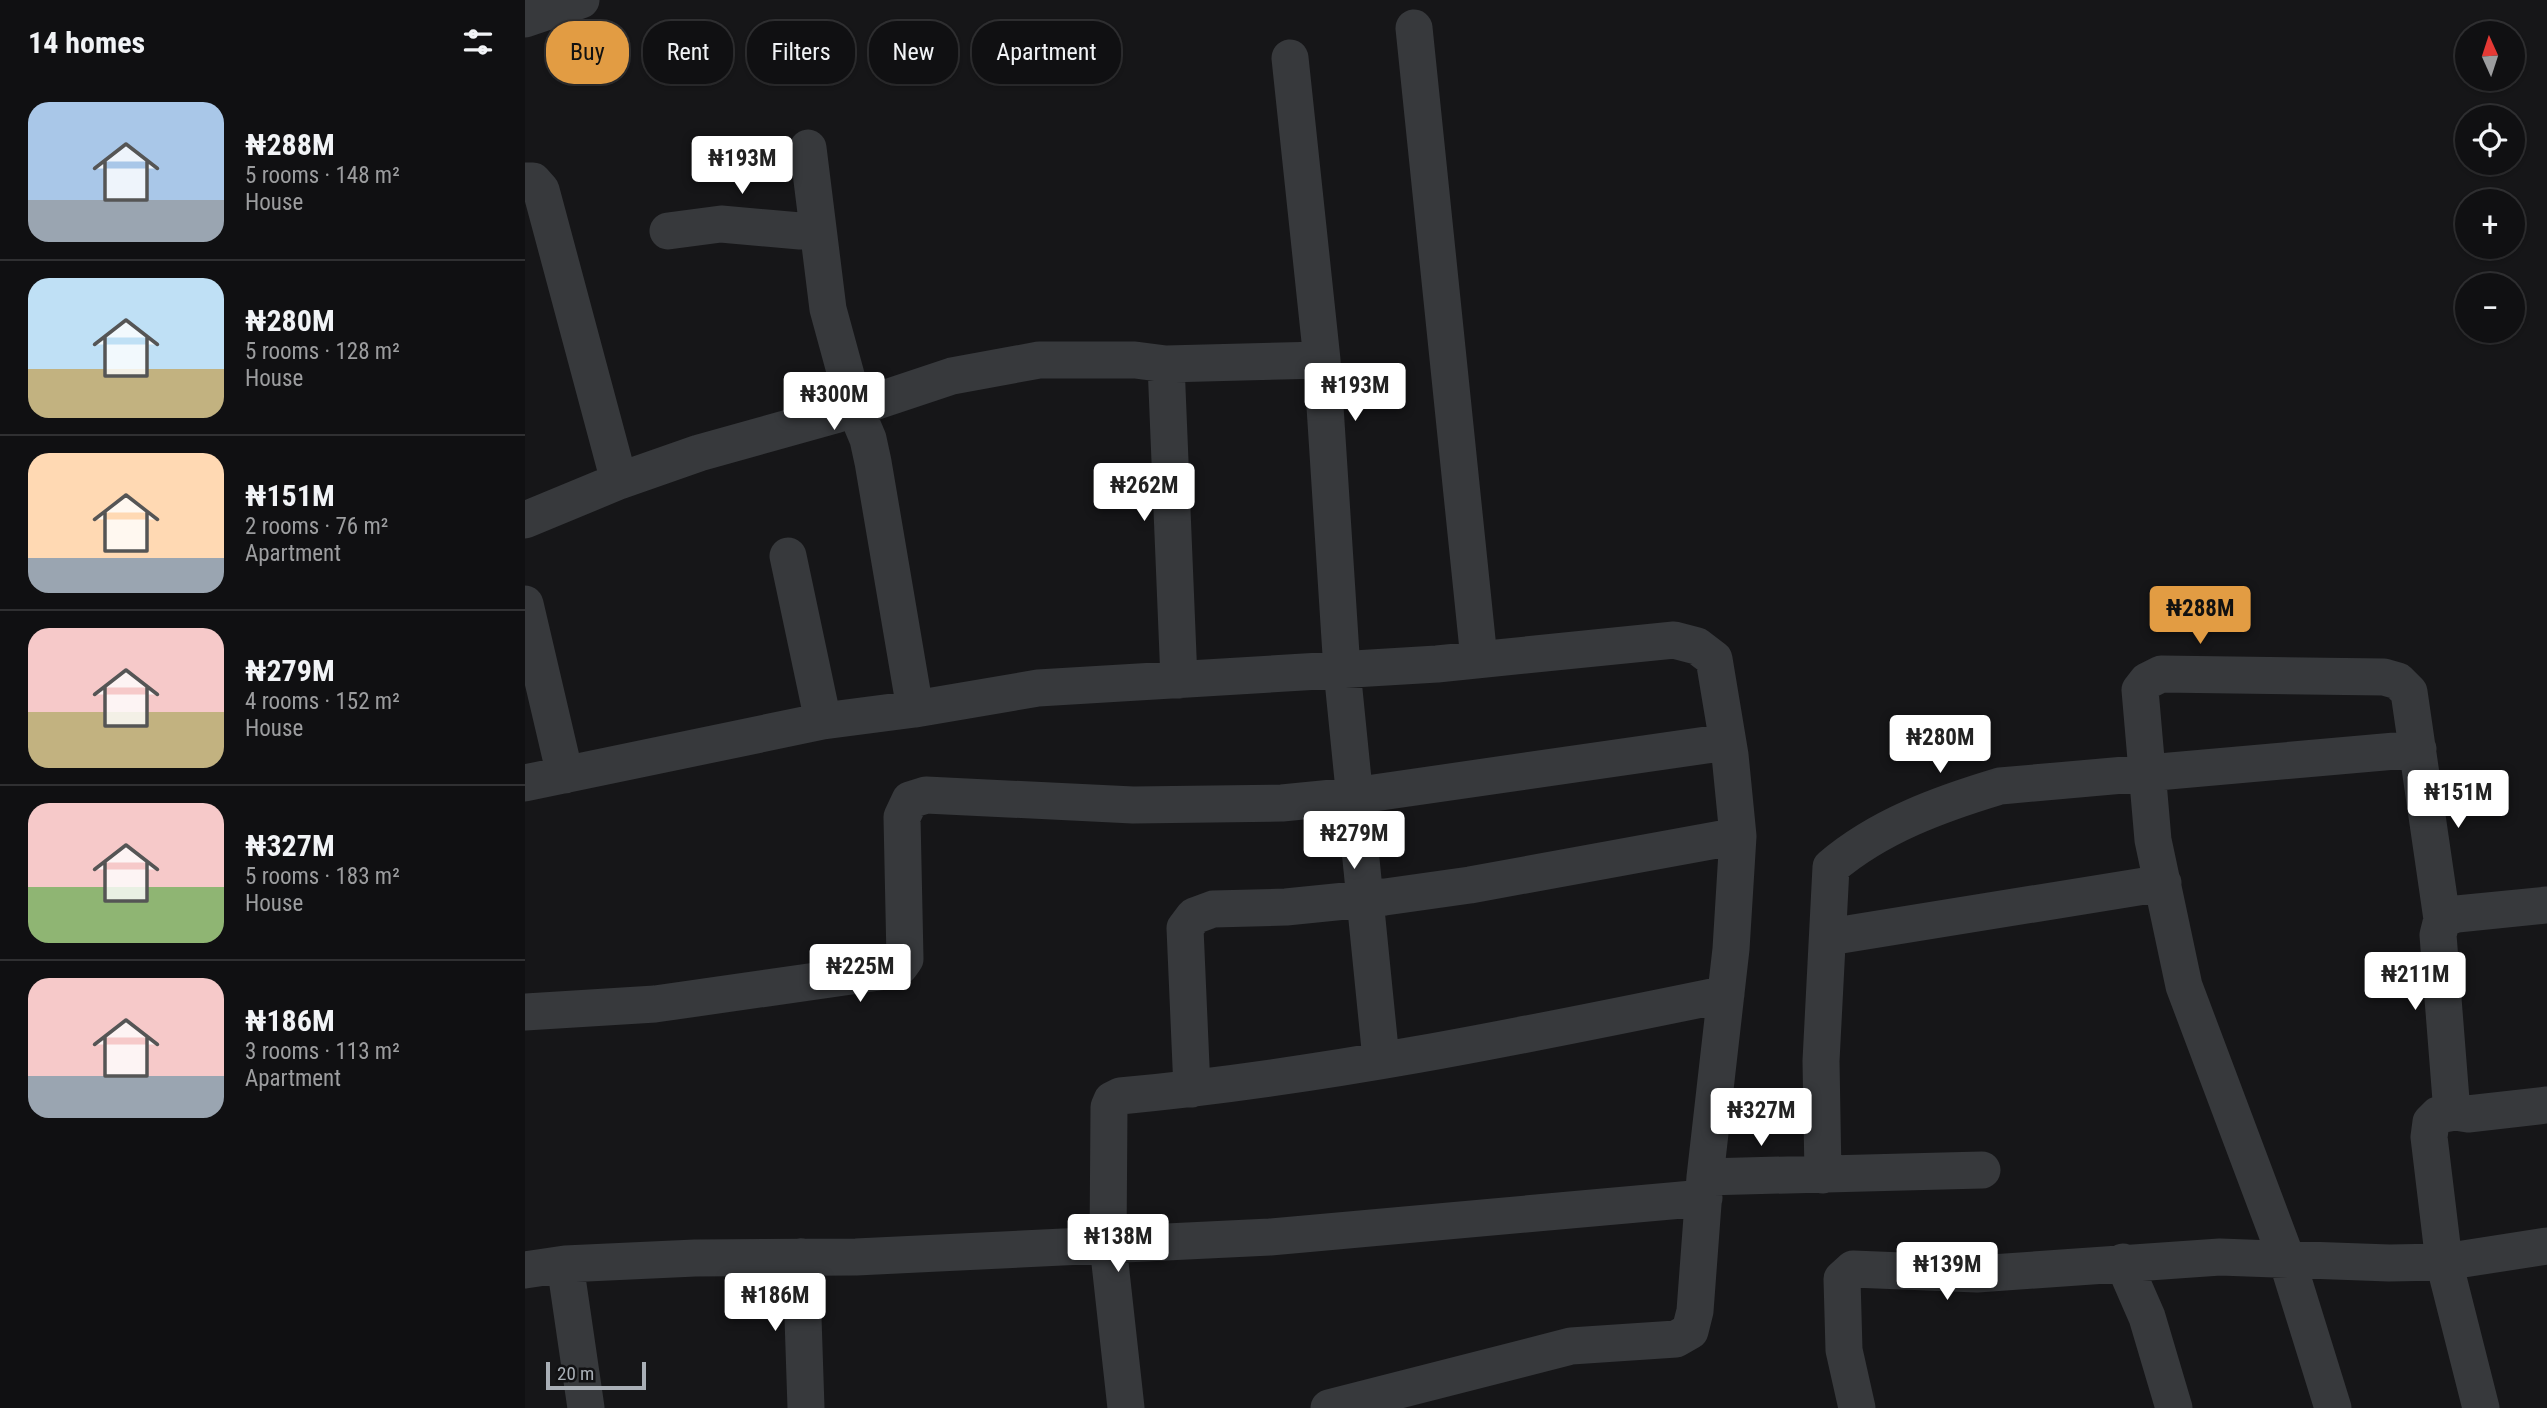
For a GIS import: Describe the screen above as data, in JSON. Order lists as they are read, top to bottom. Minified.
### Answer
{"scale_bar":"20 m","north":"top","page":{"heading":"14 homes","map_buttons":["+","−"],"chip":["Buy","Rent","Filters","New","Apartment"],"list":[{"name":"₦288M","note":"5 rooms · 148 m² · House"},{"name":"₦280M","note":"5 rooms · 128 m² · House"},{"name":"₦151M","note":"2 rooms · 76 m² · Apartment"},{"name":"₦279M","note":"4 rooms · 152 m² · House"},{"name":"₦327M","note":"5 rooms · 183 m² · House"},{"name":"₦186M","note":"3 rooms · 113 m² · Apartment"}],"price":["₦193M","₦193M","₦300M","₦262M","₦288M","₦280M","₦151M","₦279M","₦225M","₦211M","₦327M","₦138M","₦139M","₦186M"],"scale":"20 m"}}
